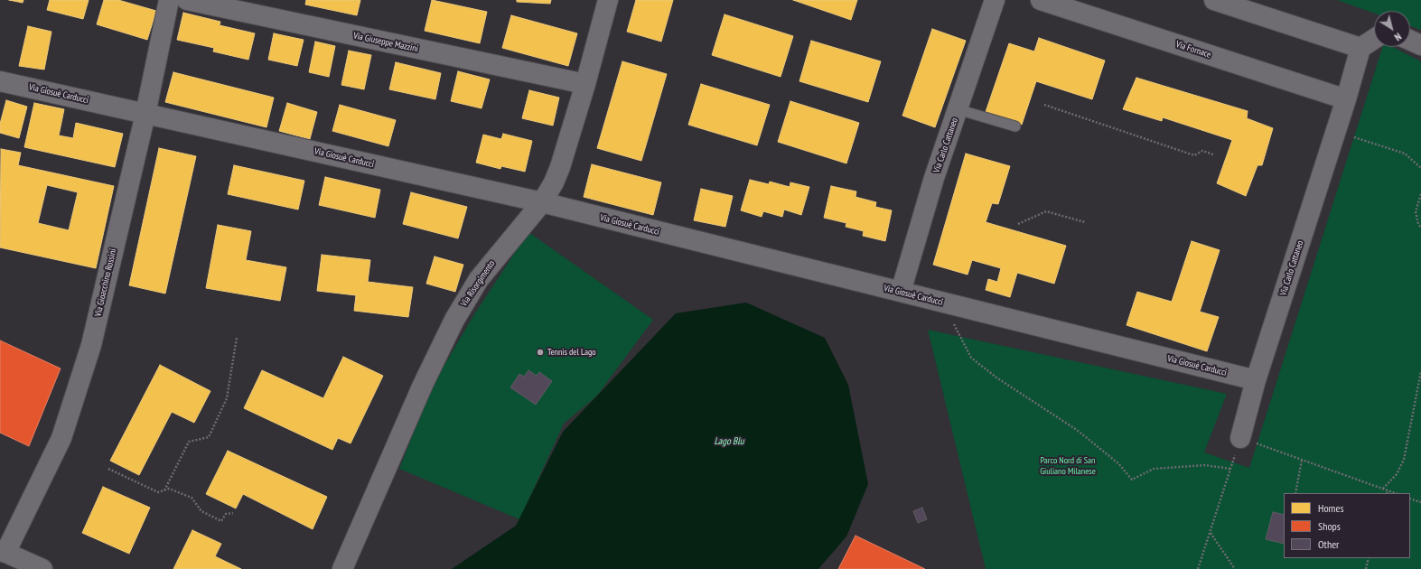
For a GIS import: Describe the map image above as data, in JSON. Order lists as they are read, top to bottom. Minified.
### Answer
{"streets":{"street":["Via Giuseppe Mazzini","Via Fornace","Via Giosuè Carducci","Via Carlo Cattaneo","Via Gioacchino Rossini","Via Risorgimento"]},"crossings":[["Via Giuseppe Mazzini","Via Risorgimento"],["Via Fornace","Via Carlo Cattaneo"],["Via Giosuè Carducci","Via Carlo Cattaneo"],["Via Giosuè Carducci","Via Gioacchino Rossini"],["Via Giosuè Carducci","Via Risorgimento"]],"water":["Lago Blu"],"parks":["Parco Nord di San Giuliano Milanese"],"places":["Tennis del Lago"],"legend":["Homes","Shops","Other"],"north":"bottom right"}
